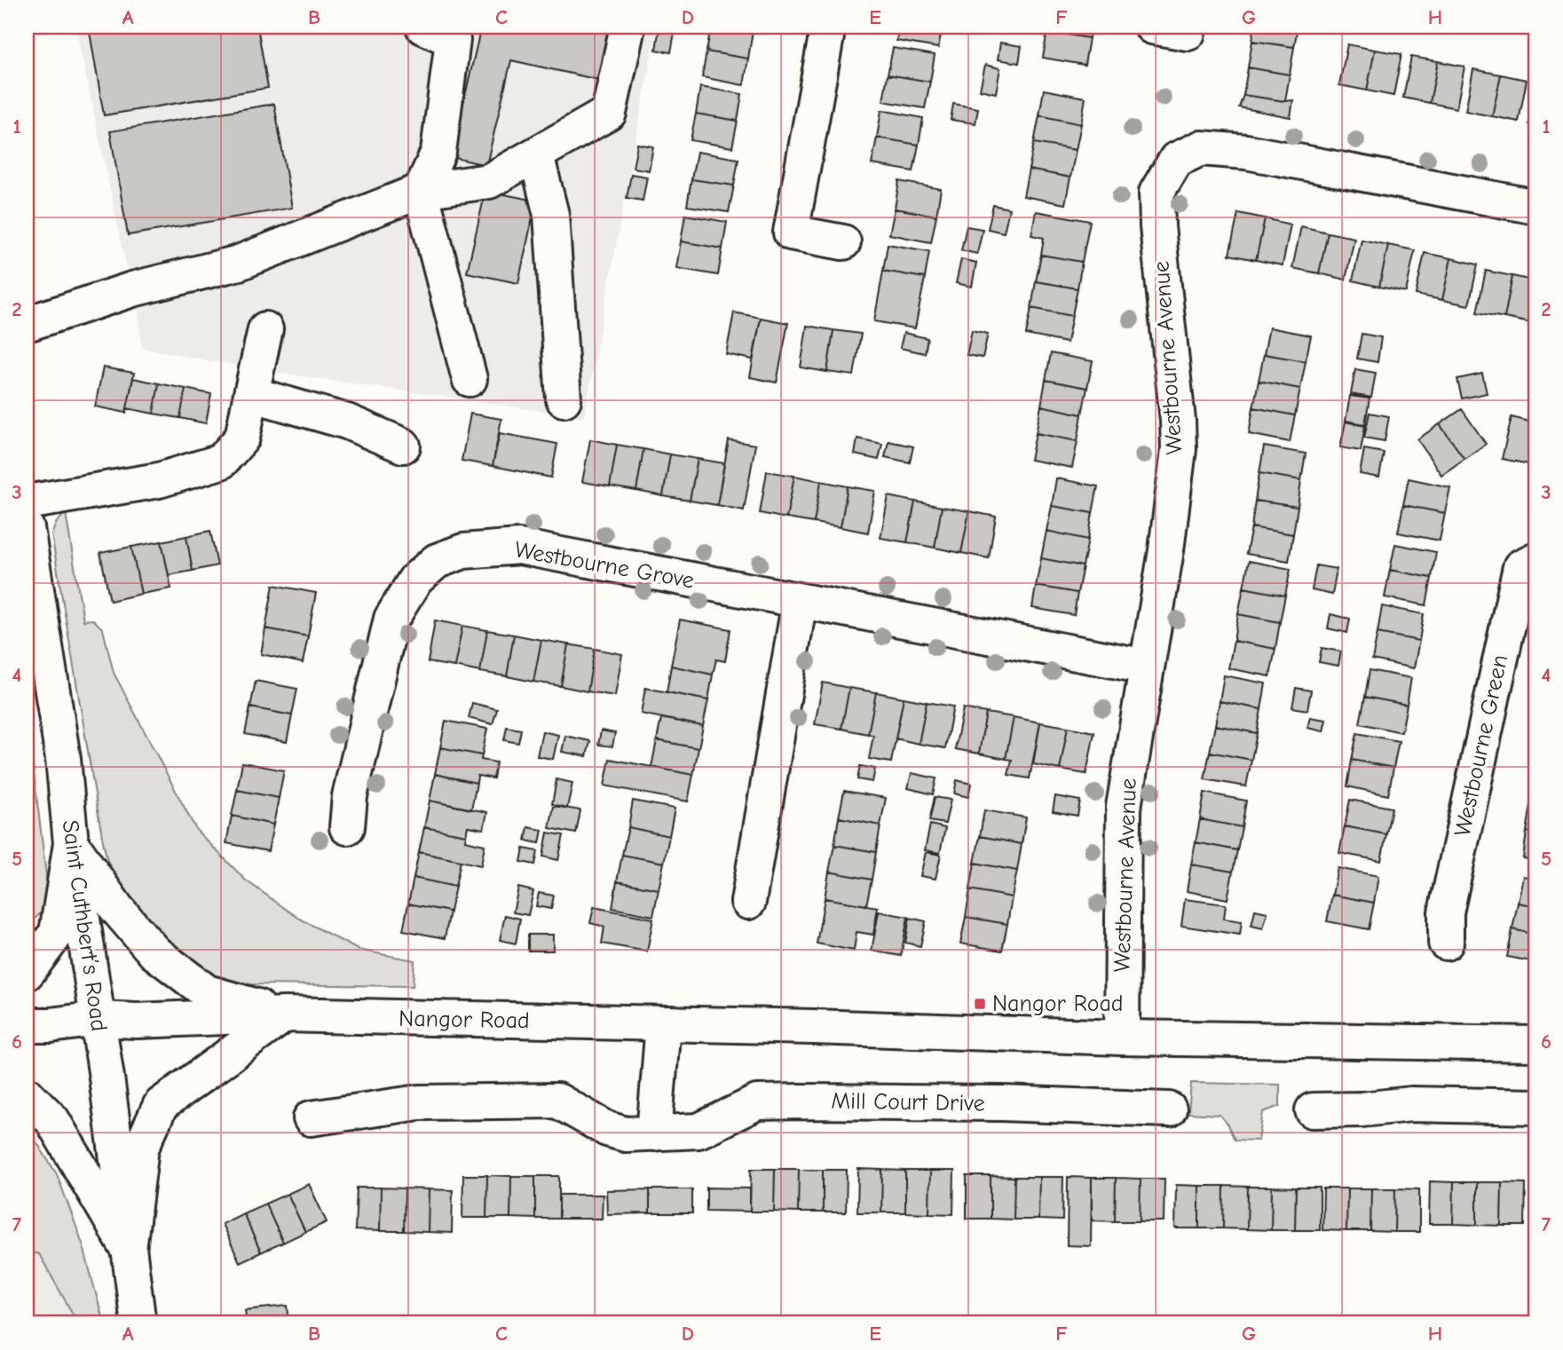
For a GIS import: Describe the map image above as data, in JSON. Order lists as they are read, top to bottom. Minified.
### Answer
{"streets":{"street":["Westbourne Avenue","Westbourne Grove","Westbourne Green","Saint Cuthbert’s Road","Nangor Road","Mill Court Drive"]},"crossings":[["Westbourne Avenue","Westbourne Grove"],["Westbourne Avenue","Nangor Road"],["Saint Cuthbert’s Road","Nangor Road"]],"places":{"transit":["Nangor Road"]},"grid":{"columns":["A","B","C","D","E","F","G","H"],"rows":["1","2","3","4","5","6","7"]}}
